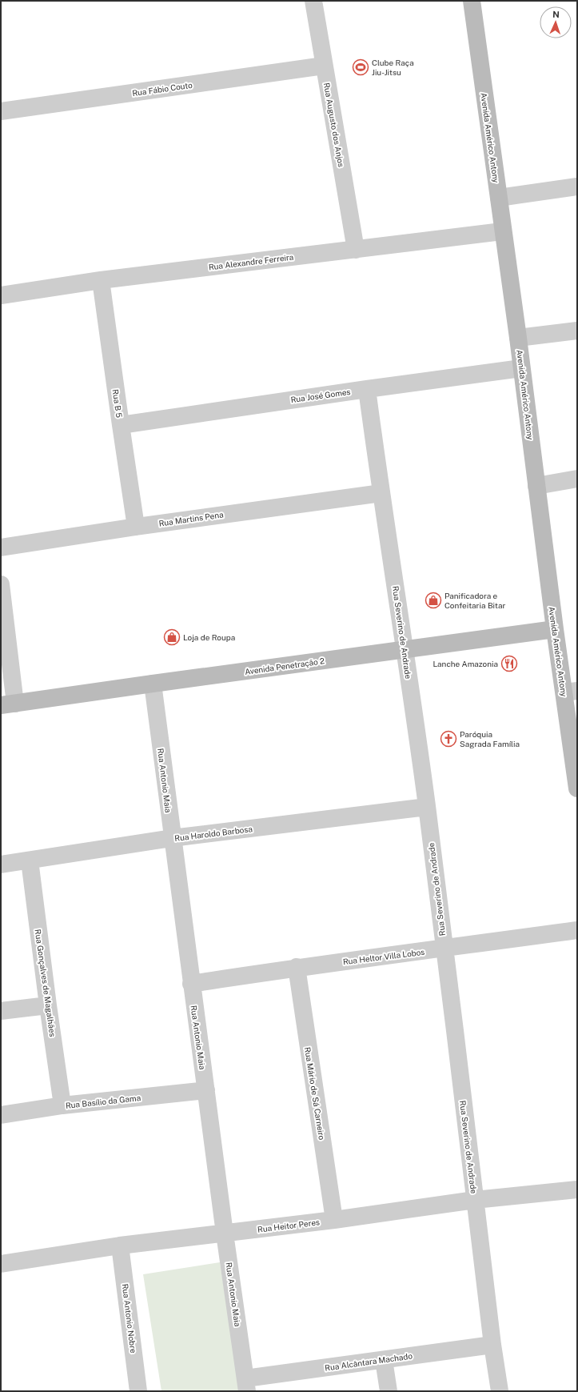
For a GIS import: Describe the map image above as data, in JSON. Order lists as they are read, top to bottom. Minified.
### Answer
{"streets":{"street":["Rua Fábio Couto","Rua Augusto dos Anjos","Avenida Américo Antony","Rua Alexandre Ferreira","Rua José Gomes","Rua B 5","Rua Martins Pena","Rua Severino de Andrade","Avenida Penetração 2","Rua Antonio Maia","Rua Haroldo Barbosa","Rua Heltor Villa Lobos","Rua Gonçalves de Magalhães","Rua Mário de Sá Carneiro","Rua Basílio da Gama","Rua Heitor Peres","Rua Antonio Nobre","Rua Alcântara Machado"]},"crossings":[["Rua Fábio Couto","Rua Augusto dos Anjos"],["Rua Augusto dos Anjos","Rua Alexandre Ferreira"],["Avenida Américo Antony","Rua Alexandre Ferreira"],["Avenida Américo Antony","Rua José Gomes"],["Avenida Américo Antony","Avenida Penetração 2"],["Rua Alexandre Ferreira","Rua B 5"],["Rua José Gomes","Rua B 5"],["Rua José Gomes","Rua Severino de Andrade"],["Rua B 5","Rua Martins Pena"],["Rua Martins Pena","Rua Severino de Andrade"],["Rua Severino de Andrade","Avenida Penetração 2"],["Rua Severino de Andrade","Rua Haroldo Barbosa"],["Rua Severino de Andrade","Rua Heltor Villa Lobos"],["Rua Severino de Andrade","Rua Heitor Peres"],["Rua Severino de Andrade","Rua Alcântara Machado"],["Avenida Penetração 2","Rua Antonio Maia"],["Rua Antonio Maia","Rua Haroldo Barbosa"],["Rua Antonio Maia","Rua Heltor Villa Lobos"],["Rua Antonio Maia","Rua Basílio da Gama"],["Rua Antonio Maia","Rua Heitor Peres"],["Rua Antonio Maia","Rua Alcântara Machado"],["Rua Haroldo Barbosa","Rua Gonçalves de Magalhães"],["Rua Heltor Villa Lobos","Rua Mário de Sá Carneiro"],["Rua Gonçalves de Magalhães","Rua Basílio da Gama"],["Rua Mário de Sá Carneiro","Rua Heitor Peres"],["Rua Heitor Peres","Rua Antonio Nobre"]],"places":{"sports":["Clube Raça Jiu-Jitsu"],"shop":["Panificadora e Confeitaria Bitar","Loja de Roupa"],"restaurant":["Lanche Amazonia"],"church":["Paróquia Sagrada Família"]},"north":"top"}
